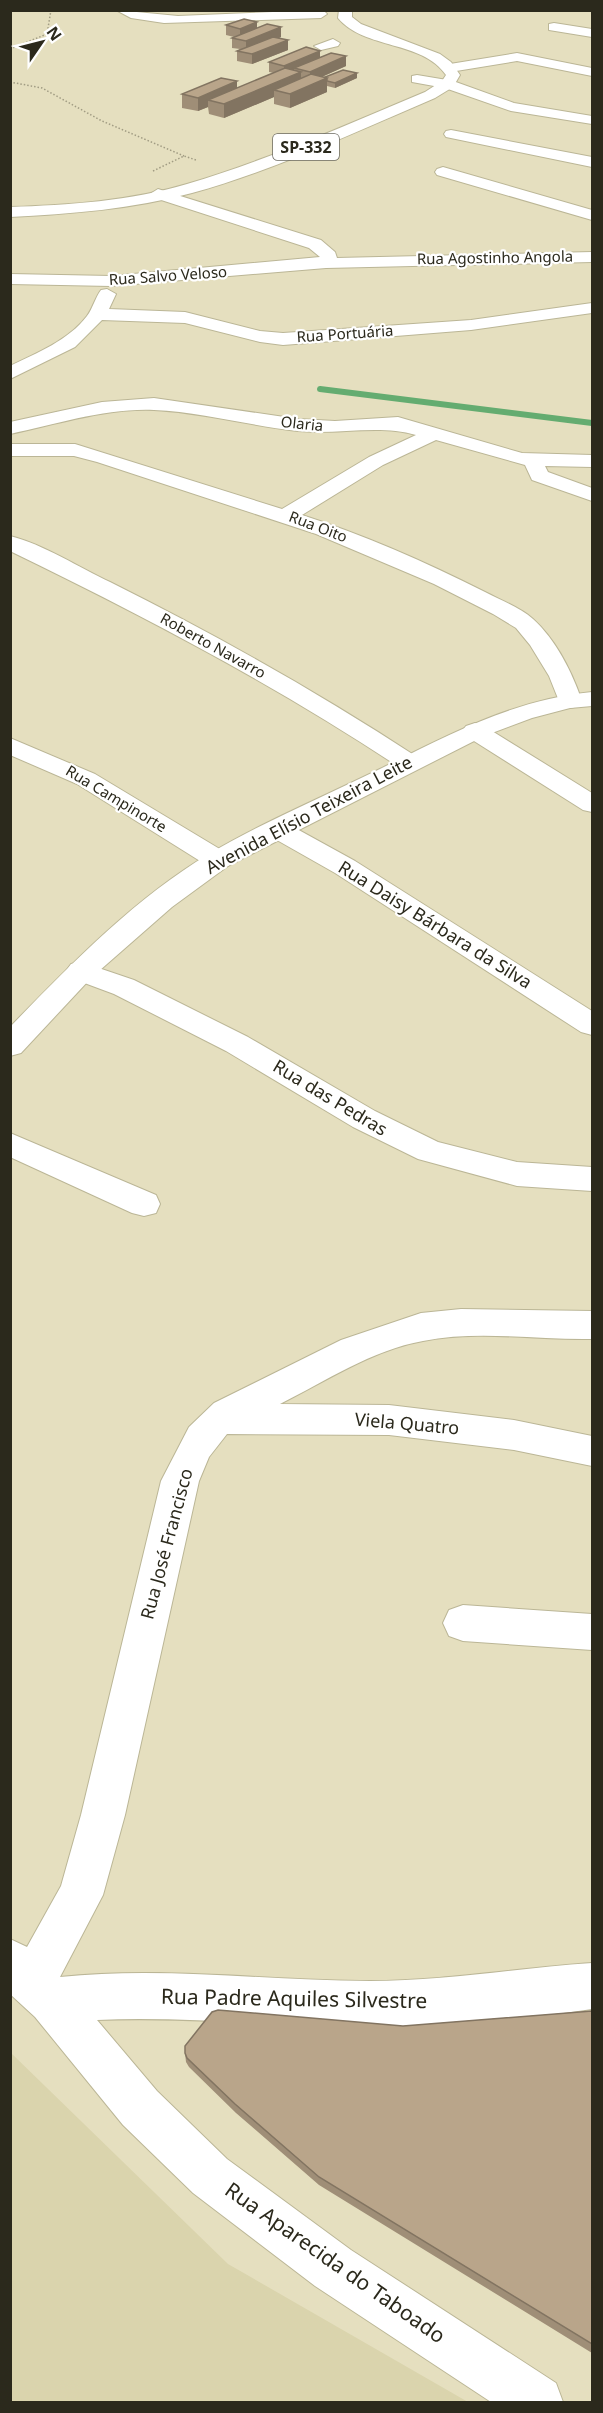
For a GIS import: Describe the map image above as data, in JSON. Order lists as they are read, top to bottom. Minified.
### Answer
{"streets":{"street":["SP-332","Rua Agostinho Angola","Rua Salvo Veloso","Rua Portuária","Olaria","Rua Oito","Roberto Navarro","Rua Campinorte","Avenida Elísio Teixeira Leite","Rua Daisy Bárbara da Silva","Rua das Pedras","Viela Quatro","Rua José Francisco","Rua Padre Aquiles Silvestre","Rua Aparecida do Taboado"]},"crossings":[["SP-332","Rua Agostinho Angola"],["Rua Agostinho Angola","Rua Salvo Veloso"],["Rua Oito","Avenida Elísio Teixeira Leite"],["Roberto Navarro","Avenida Elísio Teixeira Leite"],["Rua Campinorte","Avenida Elísio Teixeira Leite"],["Avenida Elísio Teixeira Leite","Rua Daisy Bárbara da Silva"],["Avenida Elísio Teixeira Leite","Rua das Pedras"],["Viela Quatro","Rua José Francisco"],["Rua José Francisco","Rua Padre Aquiles Silvestre"],["Rua José Francisco","Rua Aparecida do Taboado"],["Rua Padre Aquiles Silvestre","Rua Aparecida do Taboado"]],"north":"top right"}
